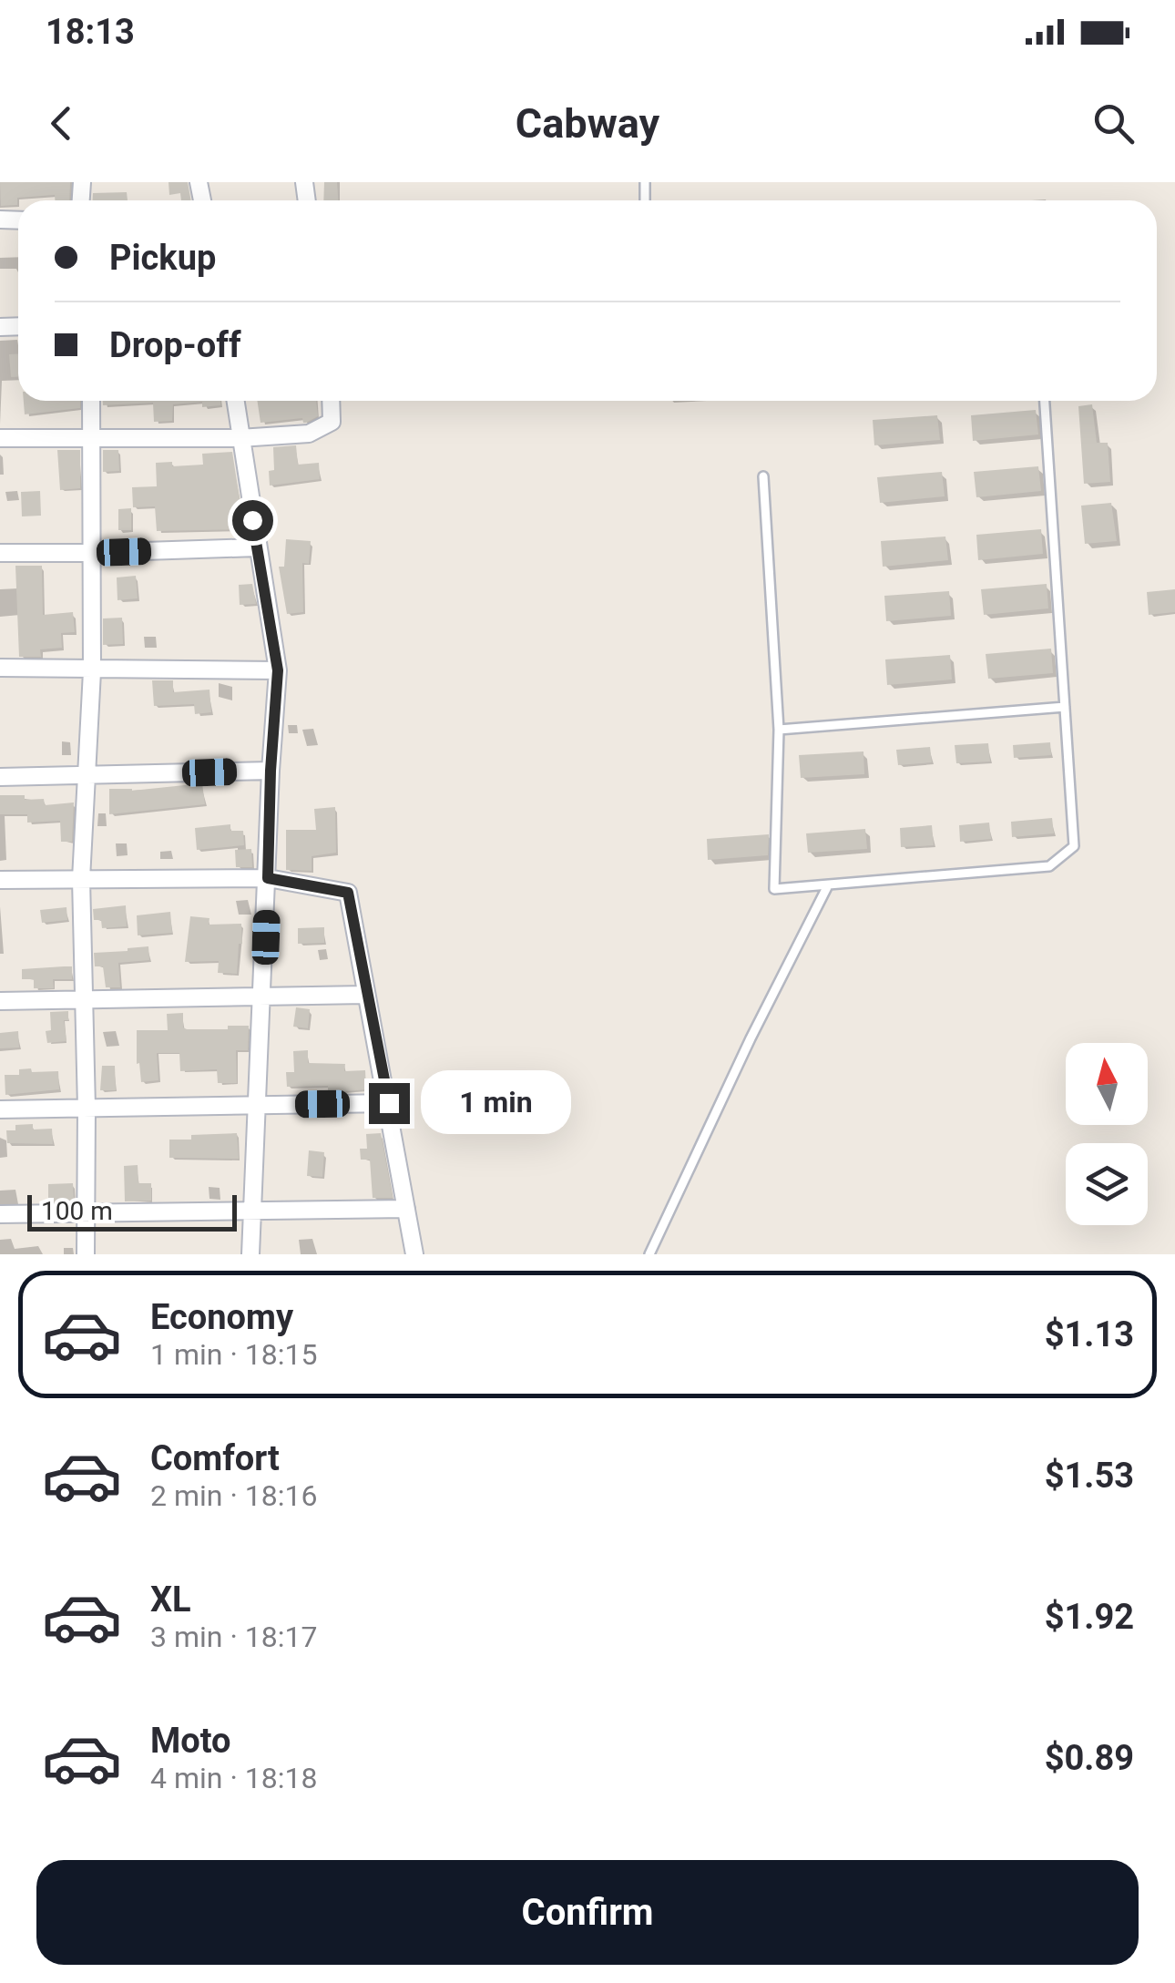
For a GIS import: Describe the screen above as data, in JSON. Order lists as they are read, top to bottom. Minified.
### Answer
{"scale_bar":"100 m","north":"top","page":{"status":"18:13","header":"Cabway","banner":["Pickup","Drop-off"],"bubble":"1 min","scale":"100 m","list":[{"name":"Economy","note":"1 min · 18:15","value":"$1.13"},{"name":"Comfort","note":"2 min · 18:16","value":"$1.53"},{"name":"XL","note":"3 min · 18:17","value":"$1.92"},{"name":"Moto","note":"4 min · 18:18","value":"$0.89"}],"buttons":"Confirm"}}
